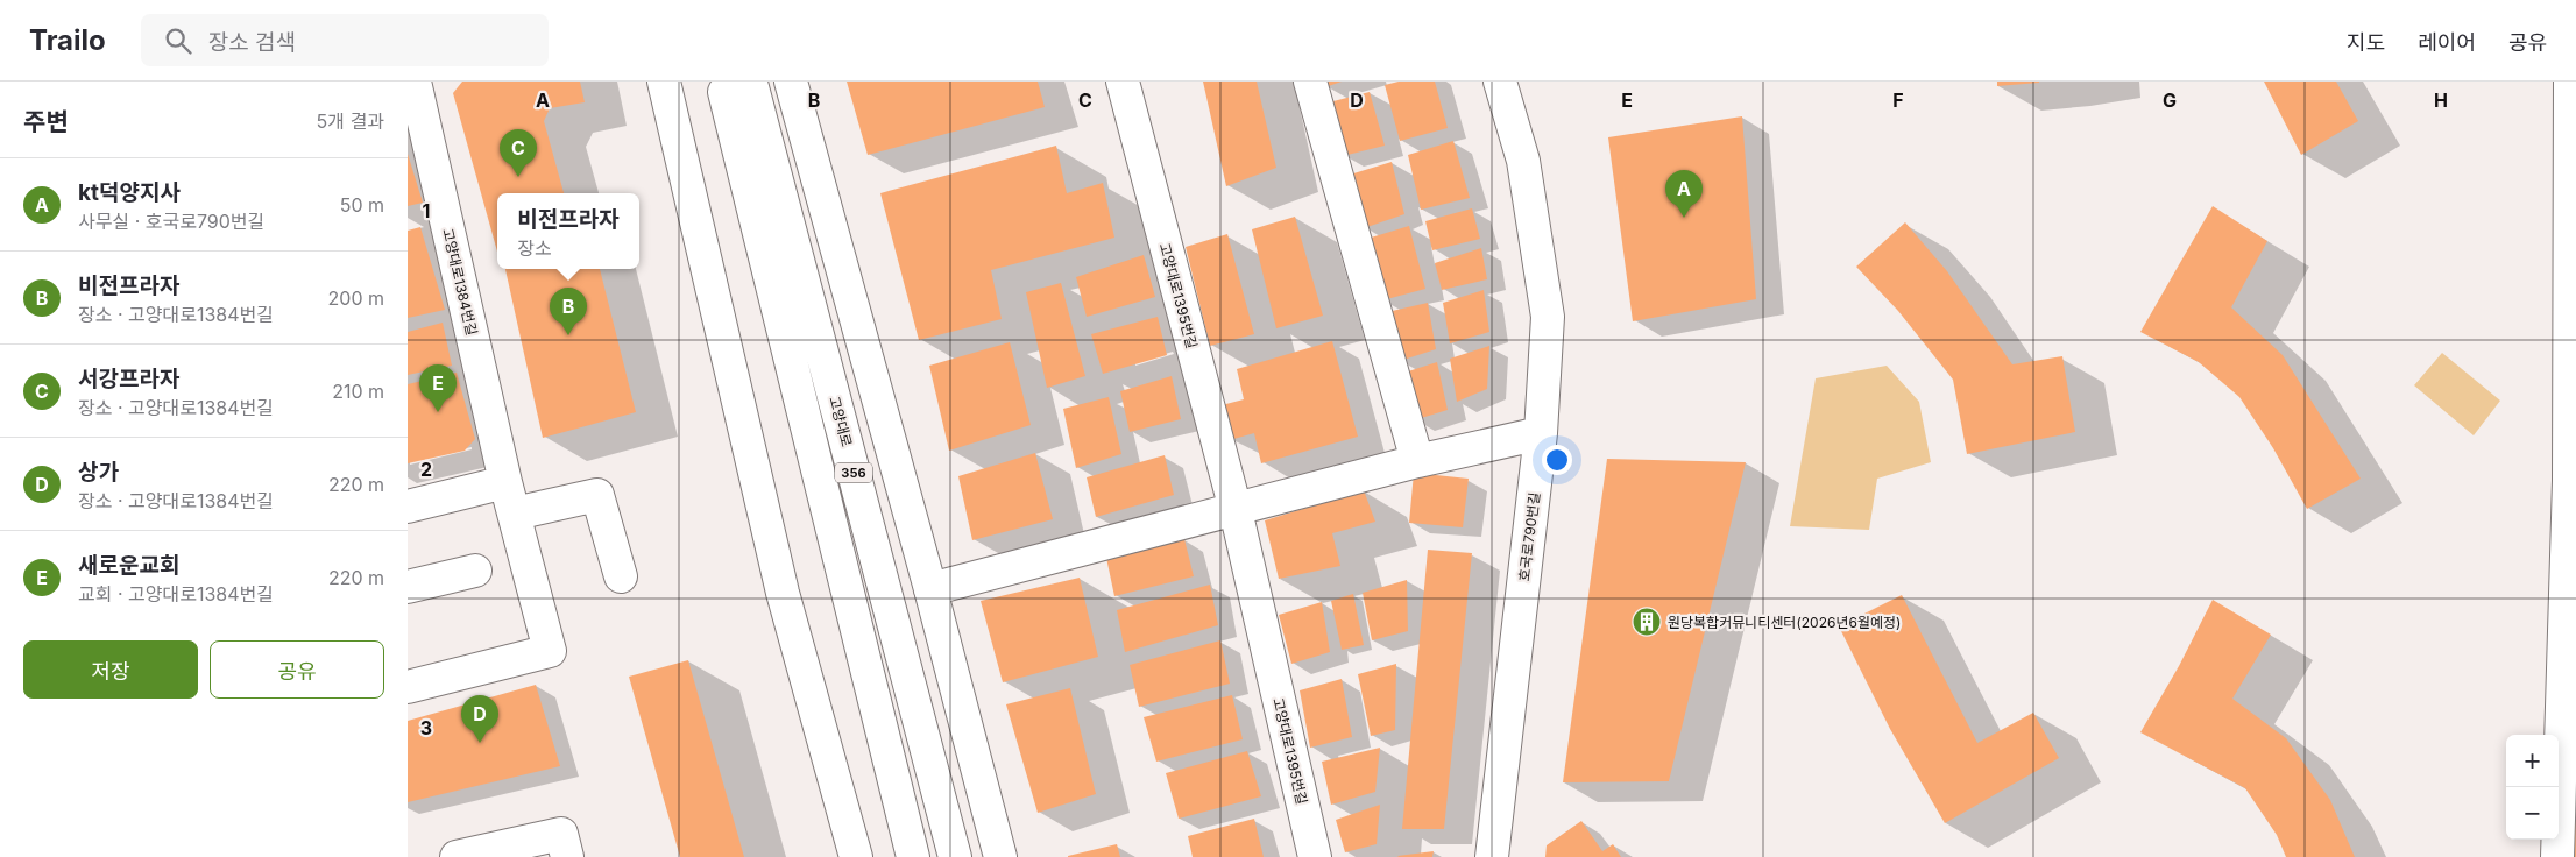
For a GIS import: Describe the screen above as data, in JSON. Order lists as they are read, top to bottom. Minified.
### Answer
{"streets":{"street":["고양대로1384번길","고양대로1395번길","고양대로","356","호국로790번길"]},"places":{"building":["원당복합커뮤니티센터(2026년6월예정)"]},"page":{"header":"Trailo","search":"장소 검색","nav":["지도","레이어","공유"],"heading":["주변","5개 결과"],"pins":["C","A","B","E","D"],"list":[{"mark":"A","name":"kt덕양지사","note":"사무실 · 호국로790번길","value":"50 m"},{"mark":"B","name":"비전프라자","note":"장소 · 고양대로1384번길","value":"200 m"},{"mark":"C","name":"서강프라자","note":"장소 · 고양대로1384번길","value":"210 m"},{"mark":"D","name":"상가","note":"장소 · 고양대로1384번길","value":"220 m"},{"mark":"E","name":"새로운교회","note":"교회 · 고양대로1384번길","value":"220 m"}],"popup":["비전프라자","장소"],"buttons":["저장","공유"],"map_buttons":["+","−"]},"grid":{"columns":["A","B","C","D","E","F","G","H"],"rows":["1","2","3"]}}
